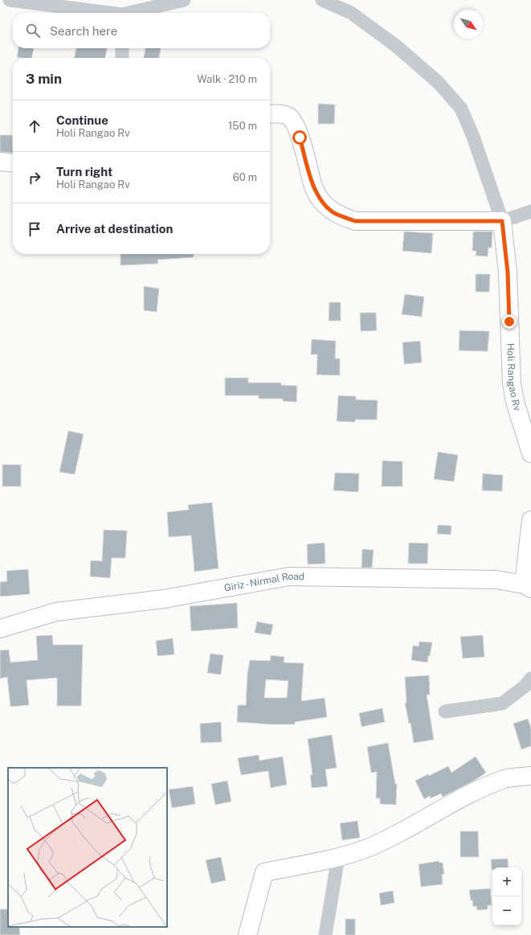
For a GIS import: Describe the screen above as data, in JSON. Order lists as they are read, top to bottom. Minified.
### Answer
{"streets":{"street":["Holi Rangao Rv","Giriz - Nirmal Road"]},"north":"bottom right","page":{"search":"Search here","heading":["3 min","Walk · 210 m"],"list":[["Continue","Holi Rangao Rv","150 m"],["Turn right","Holi Rangao Rv","60 m"],"Arrive at destination"],"map_buttons":["+","−"]}}
